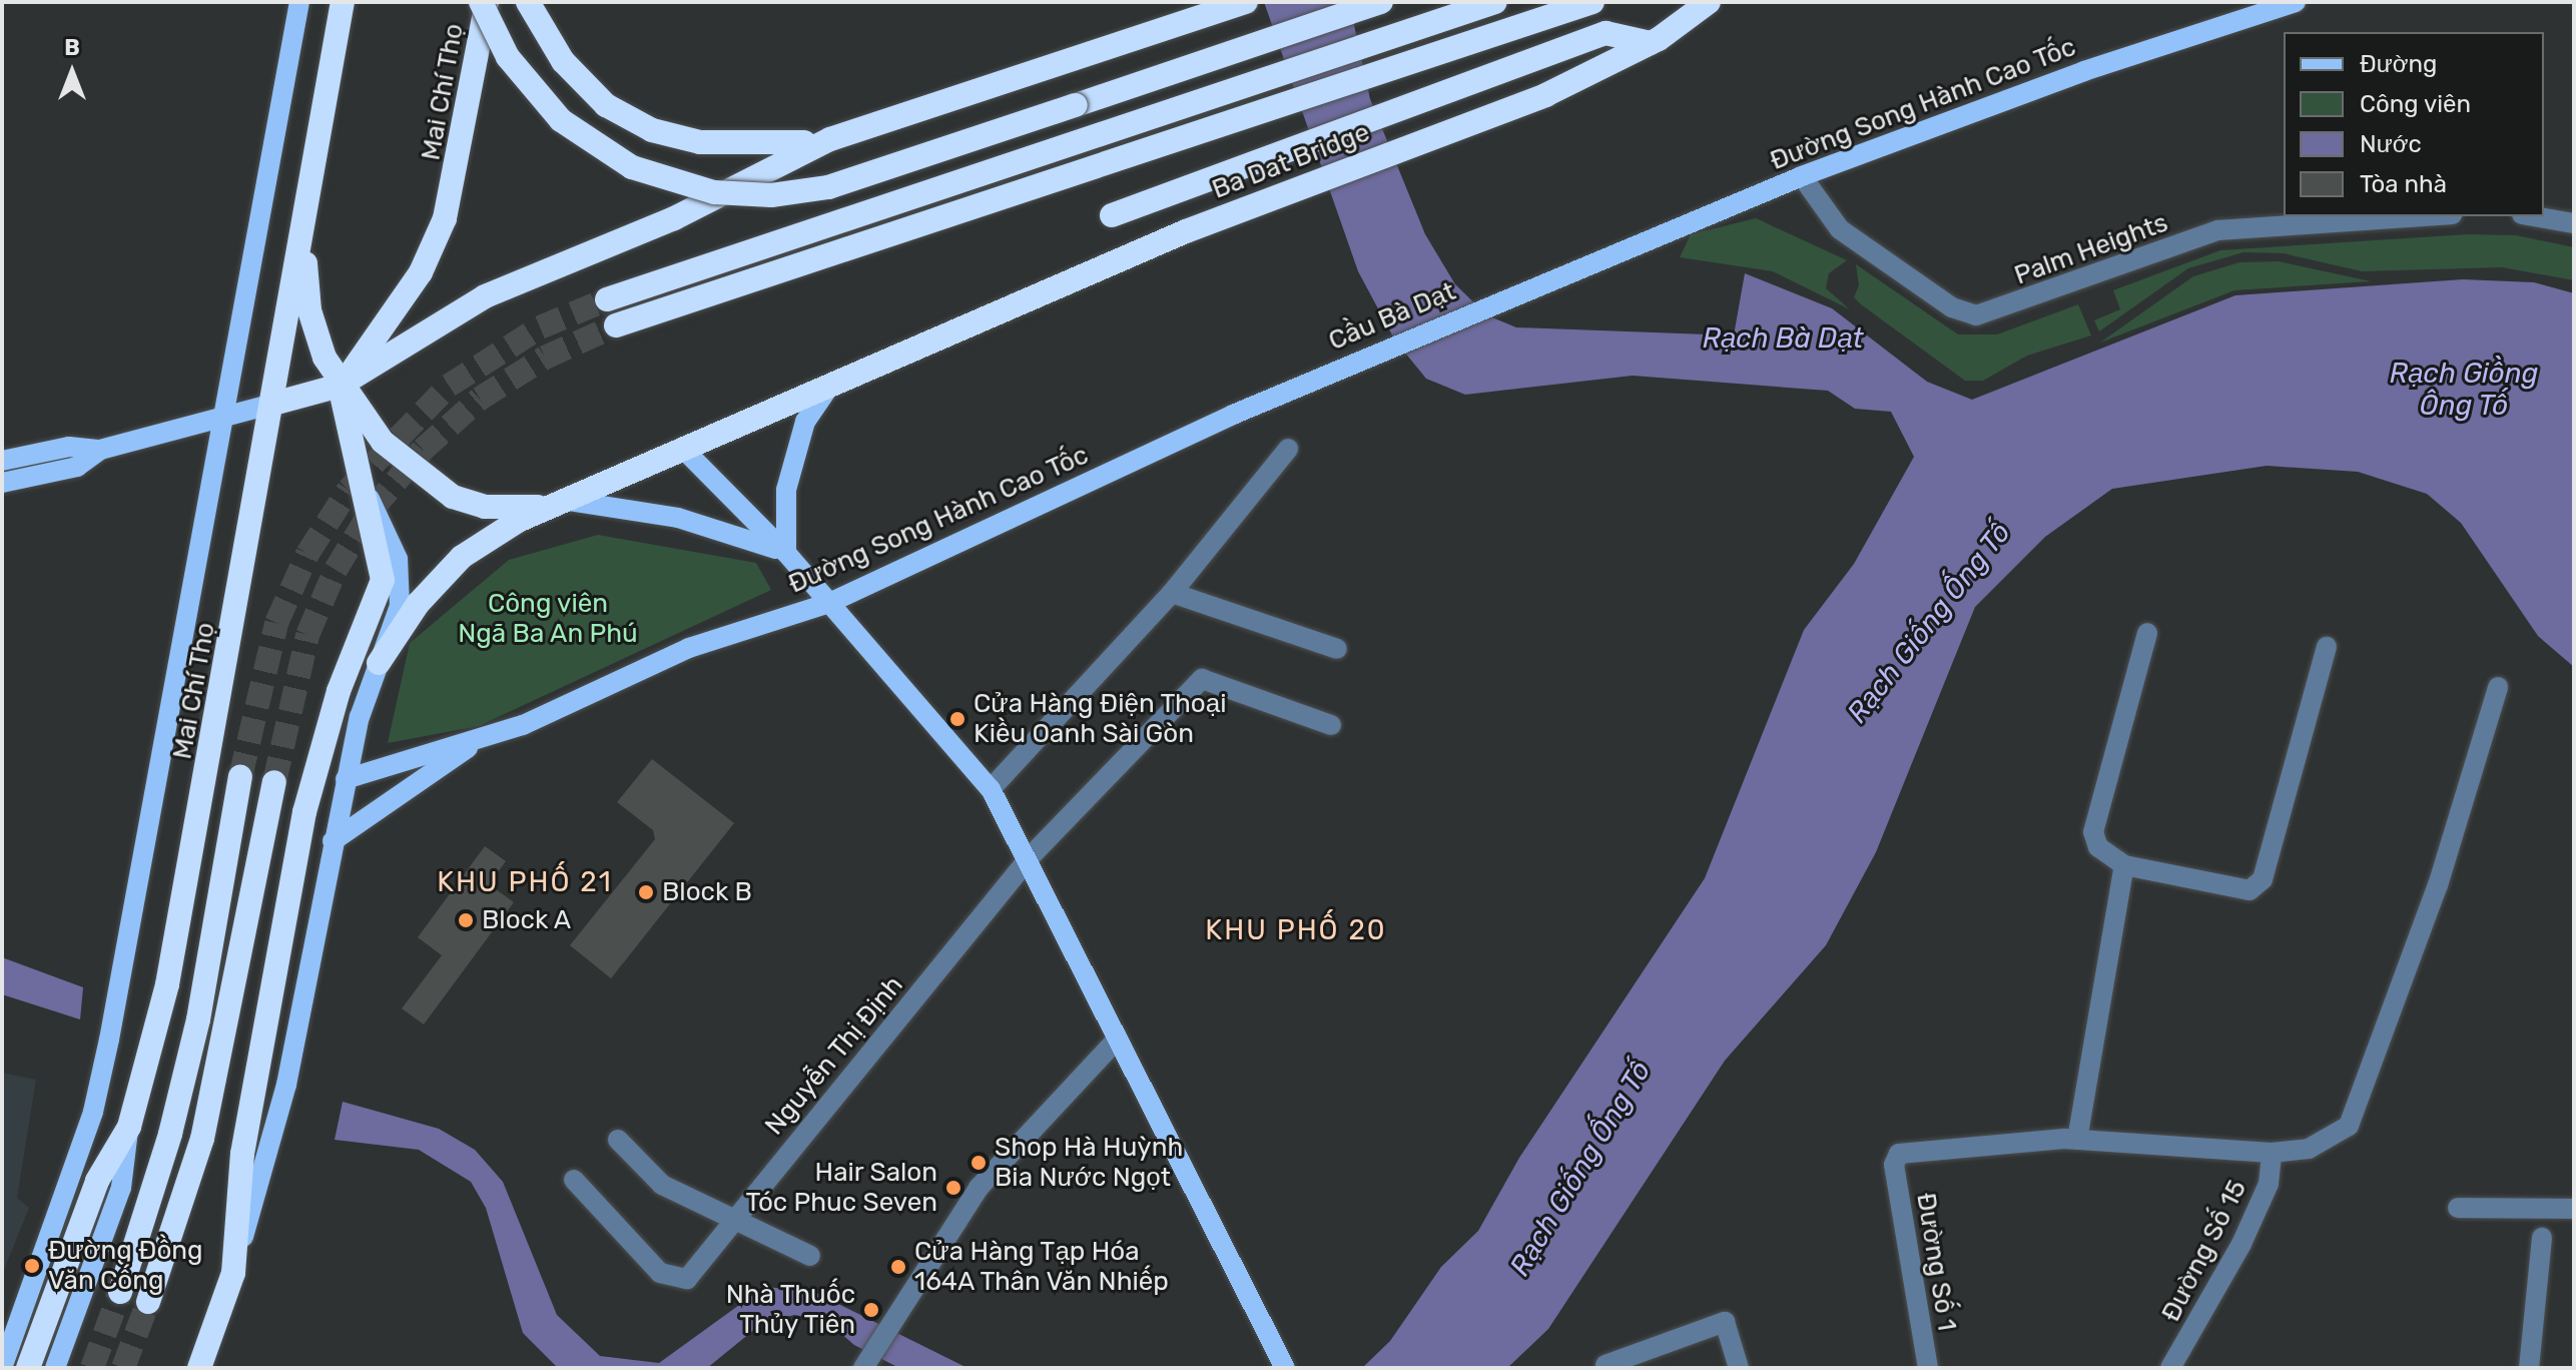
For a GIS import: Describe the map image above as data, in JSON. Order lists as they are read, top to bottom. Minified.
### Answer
{"streets":{"highway":["Mai Chí Thọ","Ba Dat Bridge"],"main road":["Đường Song Hành Cao Tốc","Cầu Bà Dạt"],"street":["Palm Heights","Nguyễn Thị Định","Đường Số 15","Đường Số 1"]},"crossings":[["Đường Song Hành Cao Tốc","Palm Heights"],["Đường Song Hành Cao Tốc","Cầu Bà Dạt"]],"districts":["KHU PHỐ 21","KHU PHỐ 20"],"water":["Rạch Bà Dạt","Rạch Giồng Ông Tố","Rạch Giống Ống Tố"],"parks":["Công viên Ngã Ba An Phú"],"places":["Cửa Hàng Điện Thoại Kiều Oanh Sài Gòn","Block B","Block A","Shop Hà Huỳnh Bia Nước Ngọt","Hair Salon Tóc Phuc Seven","Đường Đồng Văn Cống","Cửa Hàng Tạp Hóa 164A Thân Văn Nhiếp","Nhà Thuốc Thủy Tiên"],"legend":["Đường","Công viên","Nước","Tòa nhà"],"north":"top"}
